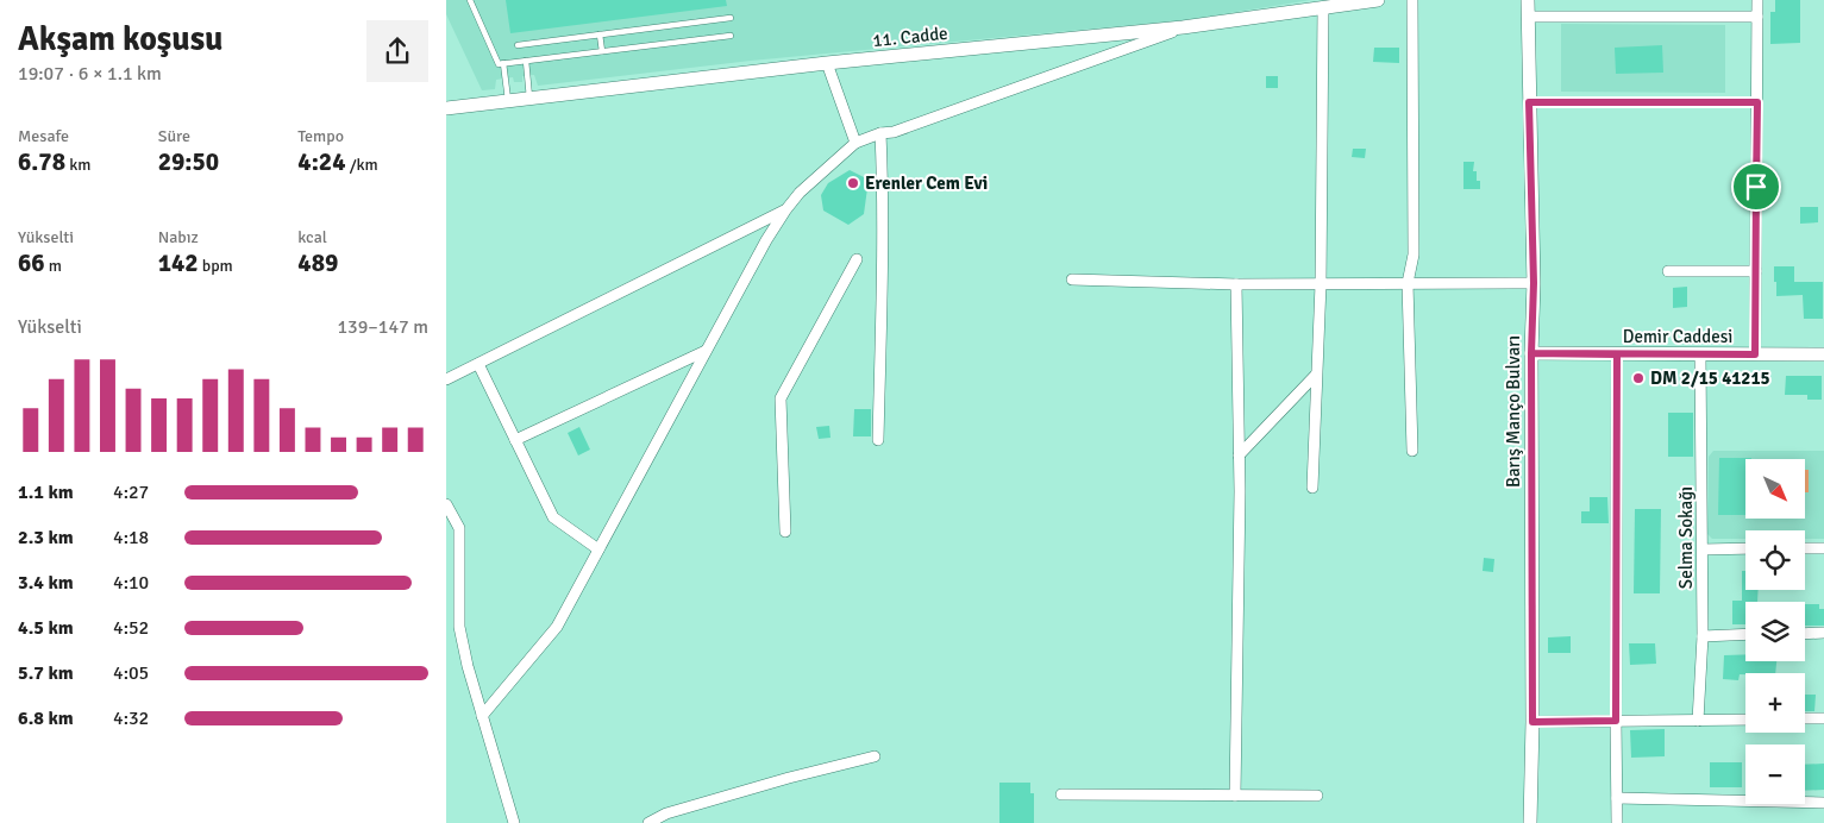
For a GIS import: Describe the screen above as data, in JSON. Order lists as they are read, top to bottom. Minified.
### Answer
{"streets":{"street":["11. Cadde","Demir Caddesi","Barış Manço Bulvarı","Selma Sokağı"]},"crossings":[["Demir Caddesi","Barış Manço Bulvarı"],["Demir Caddesi","Selma Sokağı"]],"places":["Erenler Cem Evi","DM 2/15 41215"],"north":"bottom right","page":{"heading":["Akşam koşusu","19:07 · 6 × 1.1 km"],"stats":[["Mesafe","6.78 km"],["Süre","29:50"],["Tempo","4:24 /km"],["Yükselti","66 m"],["Nabız","142 bpm"],["kcal","489"]],"chart":["Yükselti","139–147 m"],"map_buttons":["+","−"],"list":[{"name":"1.1 km","note":"4:27"},{"name":"2.3 km","note":"4:18"},{"name":"3.4 km","note":"4:10"},{"name":"4.5 km","note":"4:52"},{"name":"5.7 km","note":"4:05"},{"name":"6.8 km","note":"4:32"}]}}
